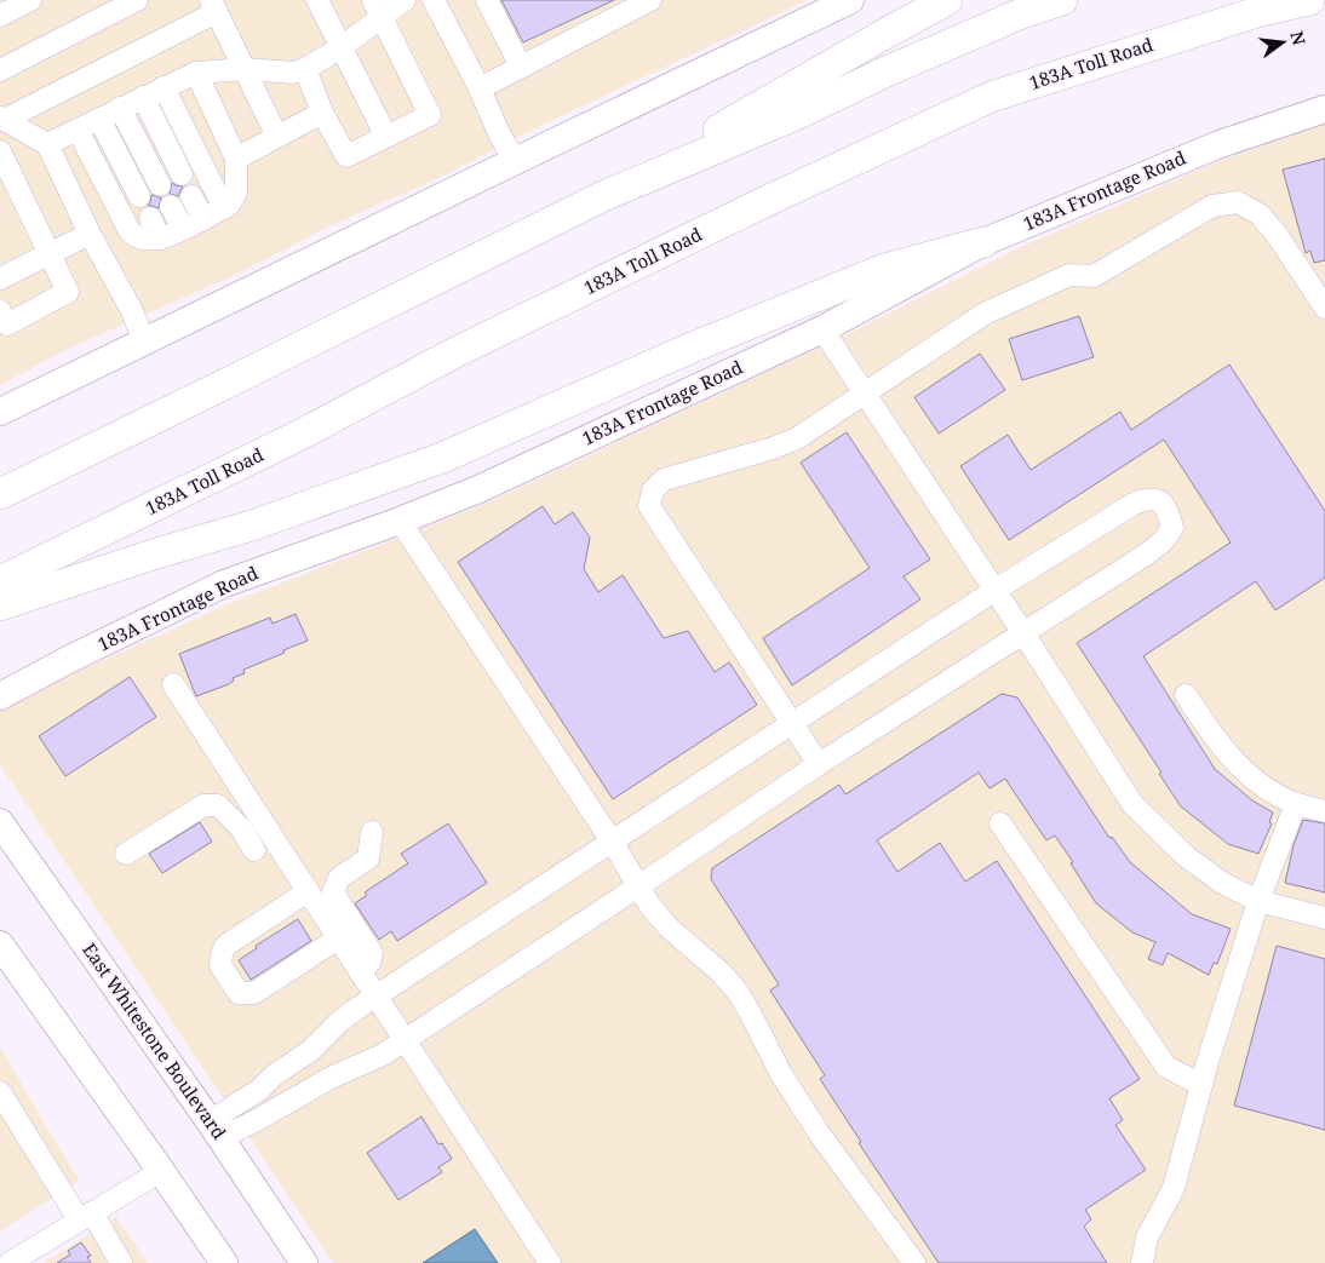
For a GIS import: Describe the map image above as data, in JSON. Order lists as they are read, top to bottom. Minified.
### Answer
{"streets":{"highway":["183A Toll Road"],"main road":["183A Frontage Road","East Whitestone Boulevard"]},"north":"right"}
